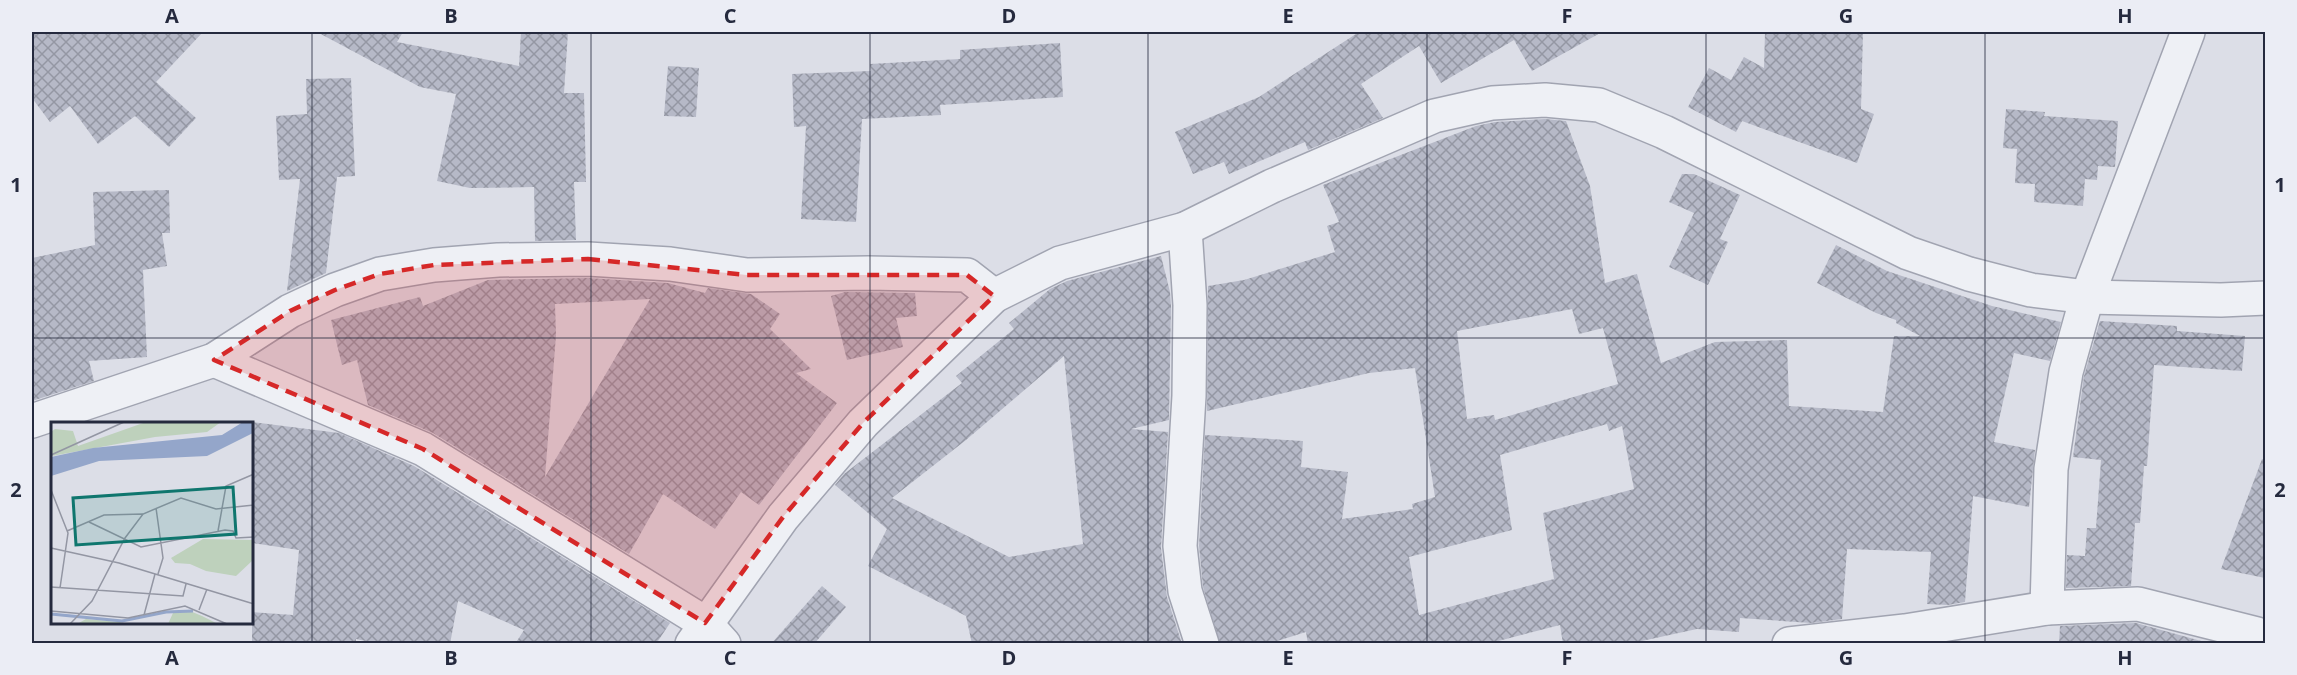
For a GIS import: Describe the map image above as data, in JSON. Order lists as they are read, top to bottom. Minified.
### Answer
{"grid":{"columns":["A","B","C","D","E","F","G","H"],"rows":["1","2"]}}
